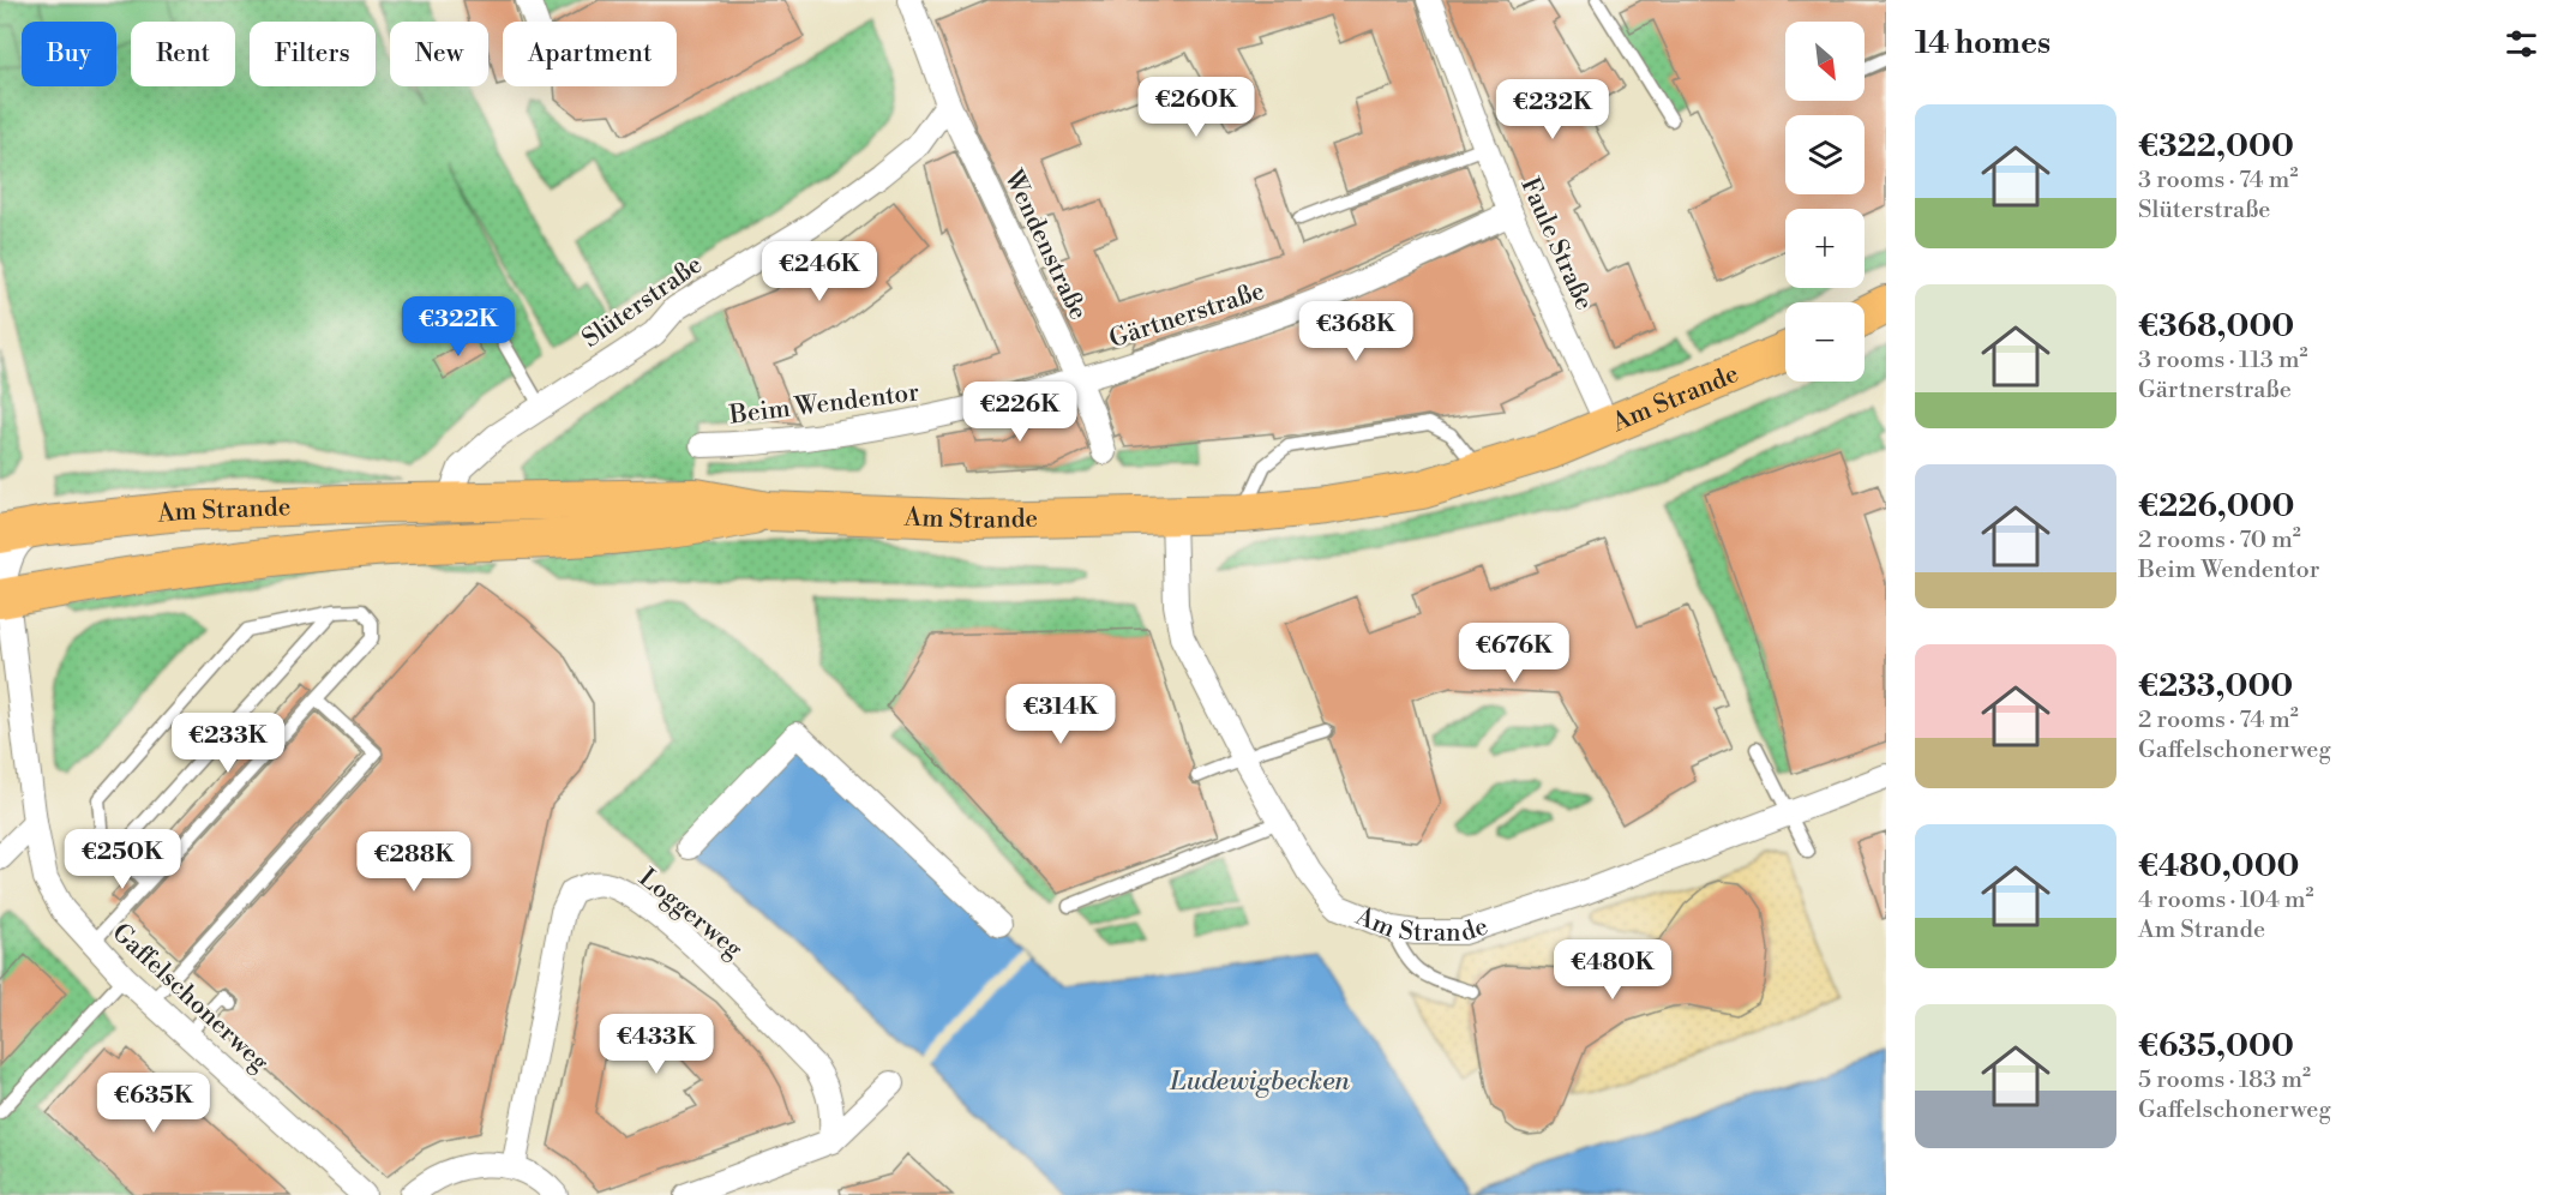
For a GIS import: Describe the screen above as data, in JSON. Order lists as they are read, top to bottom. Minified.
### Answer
{"streets":{"main road":["Am Strande"],"street":["Faule Straße","Wendenstraße","Slüterstraße","Gärtnerstraße","Beim Wendentor","Loggerweg","Gaffelschonerweg"]},"crossings":[["Faule Straße","Gärtnerstraße"],["Faule Straße","Am Strande"],["Wendenstraße","Slüterstraße"],["Wendenstraße","Gärtnerstraße"],["Wendenstraße","Beim Wendentor"],["Slüterstraße","Am Strande"],["Gärtnerstraße","Beim Wendentor"],["Am Strande","Gaffelschonerweg"]],"water":["Ludewigbecken"],"north":"bottom right","page":{"heading":"14 homes","map_buttons":["+","−"],"chip":["Buy","Rent","Filters","New","Apartment"],"price":["€260K","€232K","€246K","€322K","€368K","€226K","€676K","€314K","€233K","€250K","€288K","€480K","€433K","€635K"],"list":[{"name":"€322,000","note":"3 rooms · 74 m² · Slüterstraße"},{"name":"€368,000","note":"3 rooms · 113 m² · Gärtnerstraße"},{"name":"€226,000","note":"2 rooms · 70 m² · Beim Wendentor"},{"name":"€233,000","note":"2 rooms · 74 m² · Gaffelschonerweg"},{"name":"€480,000","note":"4 rooms · 104 m² · Am Strande"},{"name":"€635,000","note":"5 rooms · 183 m² · Gaffelschonerweg"}]}}
